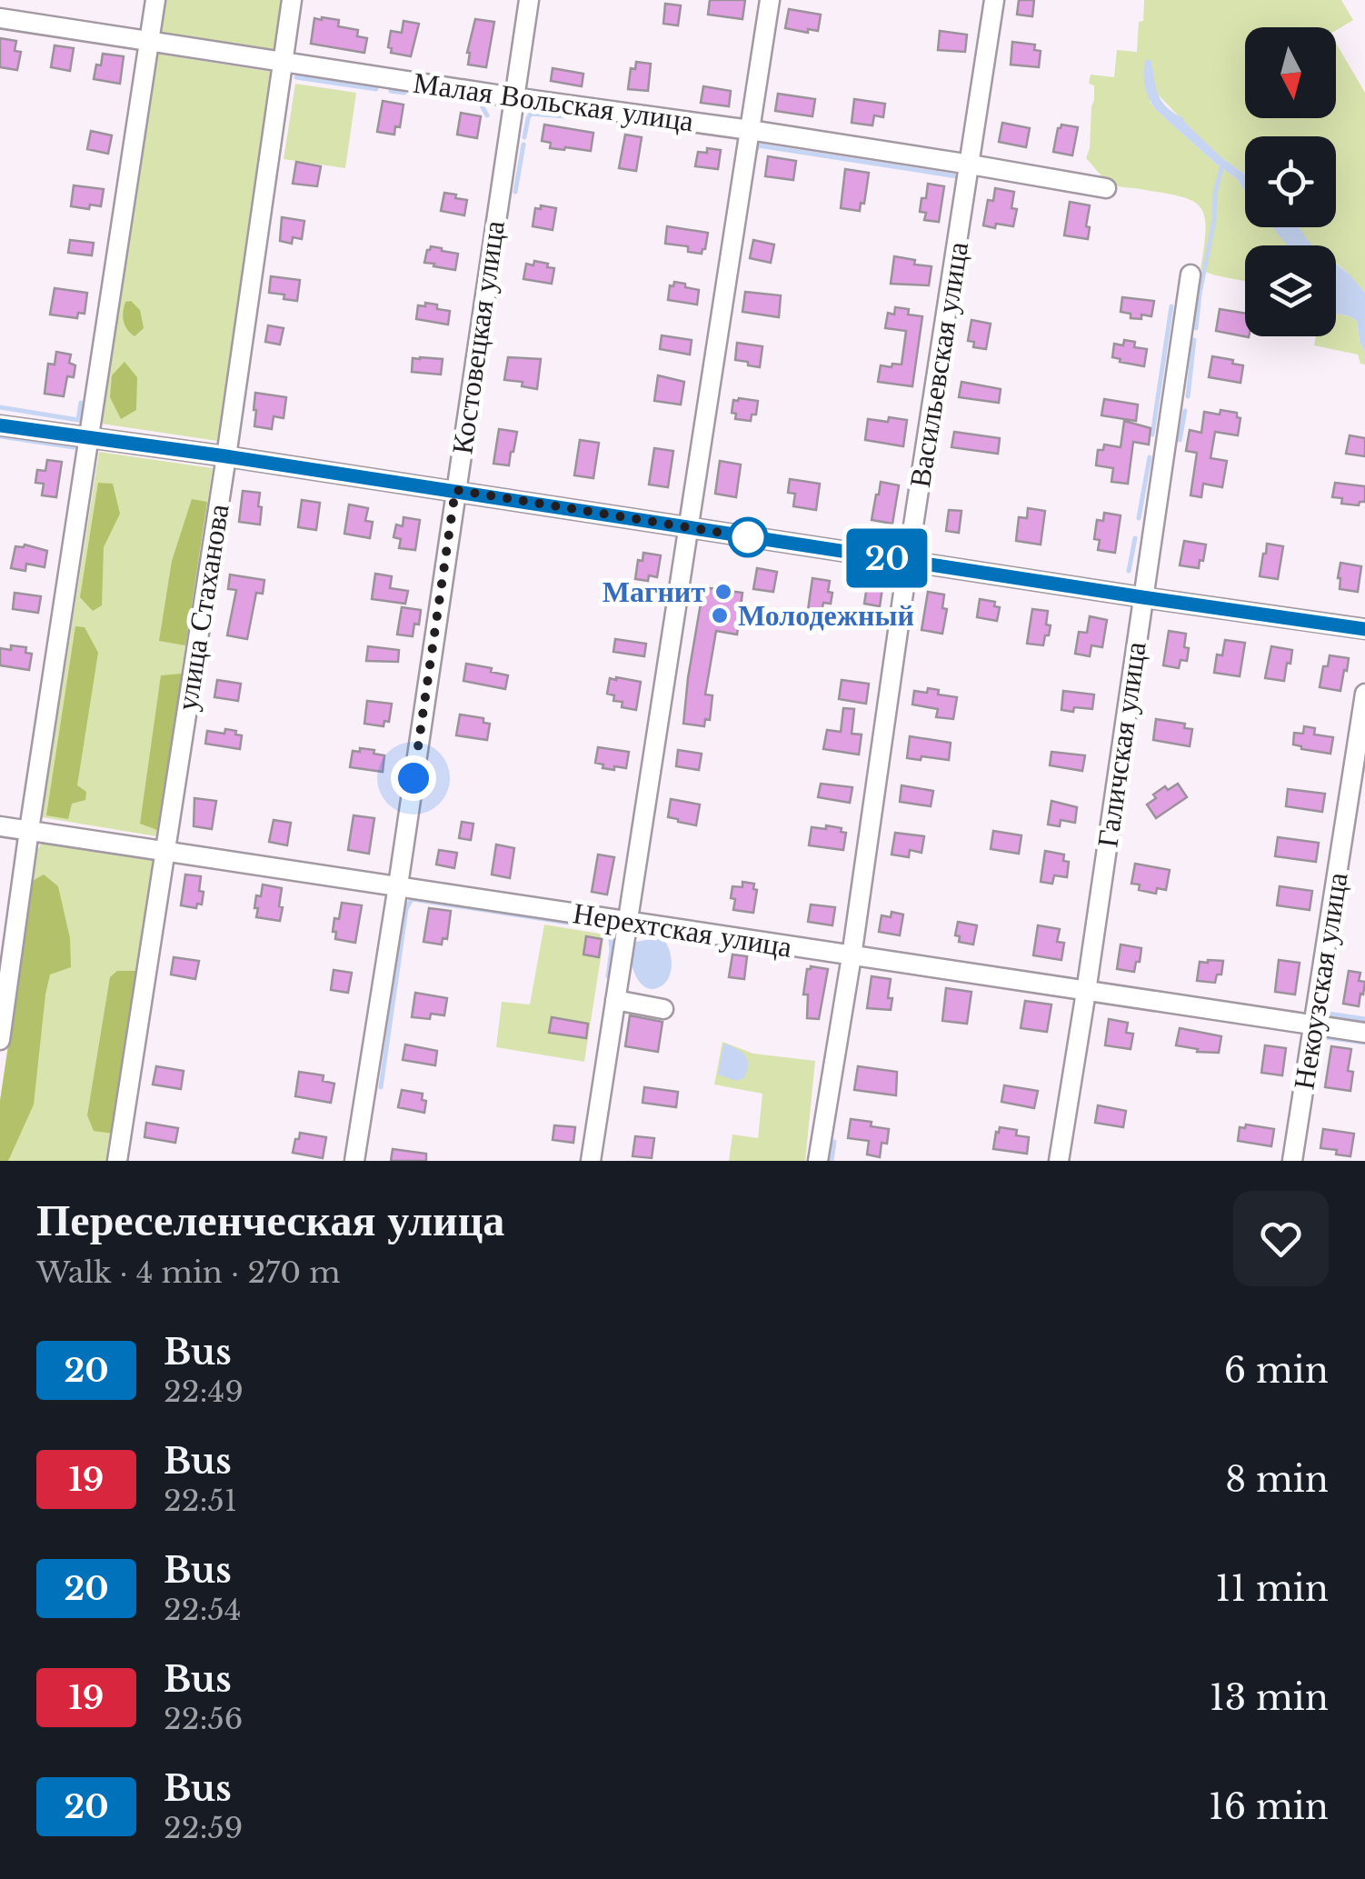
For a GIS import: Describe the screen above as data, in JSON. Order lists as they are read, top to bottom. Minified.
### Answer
{"streets":{"street":["Малая Вольская улица","Костовецкая улица","Васильевская улица","улица Стаханова","Галичская улица","Нерехтская улица","Некоузская улица"]},"crossings":[["Малая Вольская улица","Костовецкая улица"],["Малая Вольская улица","Васильевская улица"],["Малая Вольская улица","улица Стаханова"],["Костовецкая улица","Нерехтская улица"],["Васильевская улица","Нерехтская улица"],["улица Стаханова","Нерехтская улица"],["Галичская улица","Нерехтская улица"],["Нерехтская улица","Некоузская улица"]],"places":["Магнит","Молодежный"],"lines":["bus line 20"],"north":"bottom","page":{"on_map":"20","heading":["Переселенческая улица","Walk · 4 min · 270 m"],"list":[{"mark":"20","name":"Bus","note":"22:49","value":"6 min"},{"mark":"19","name":"Bus","note":"22:51","value":"8 min"},{"mark":"20","name":"Bus","note":"22:54","value":"11 min"},{"mark":"19","name":"Bus","note":"22:56","value":"13 min"},{"mark":"20","name":"Bus","note":"22:59","value":"16 min"}]}}
